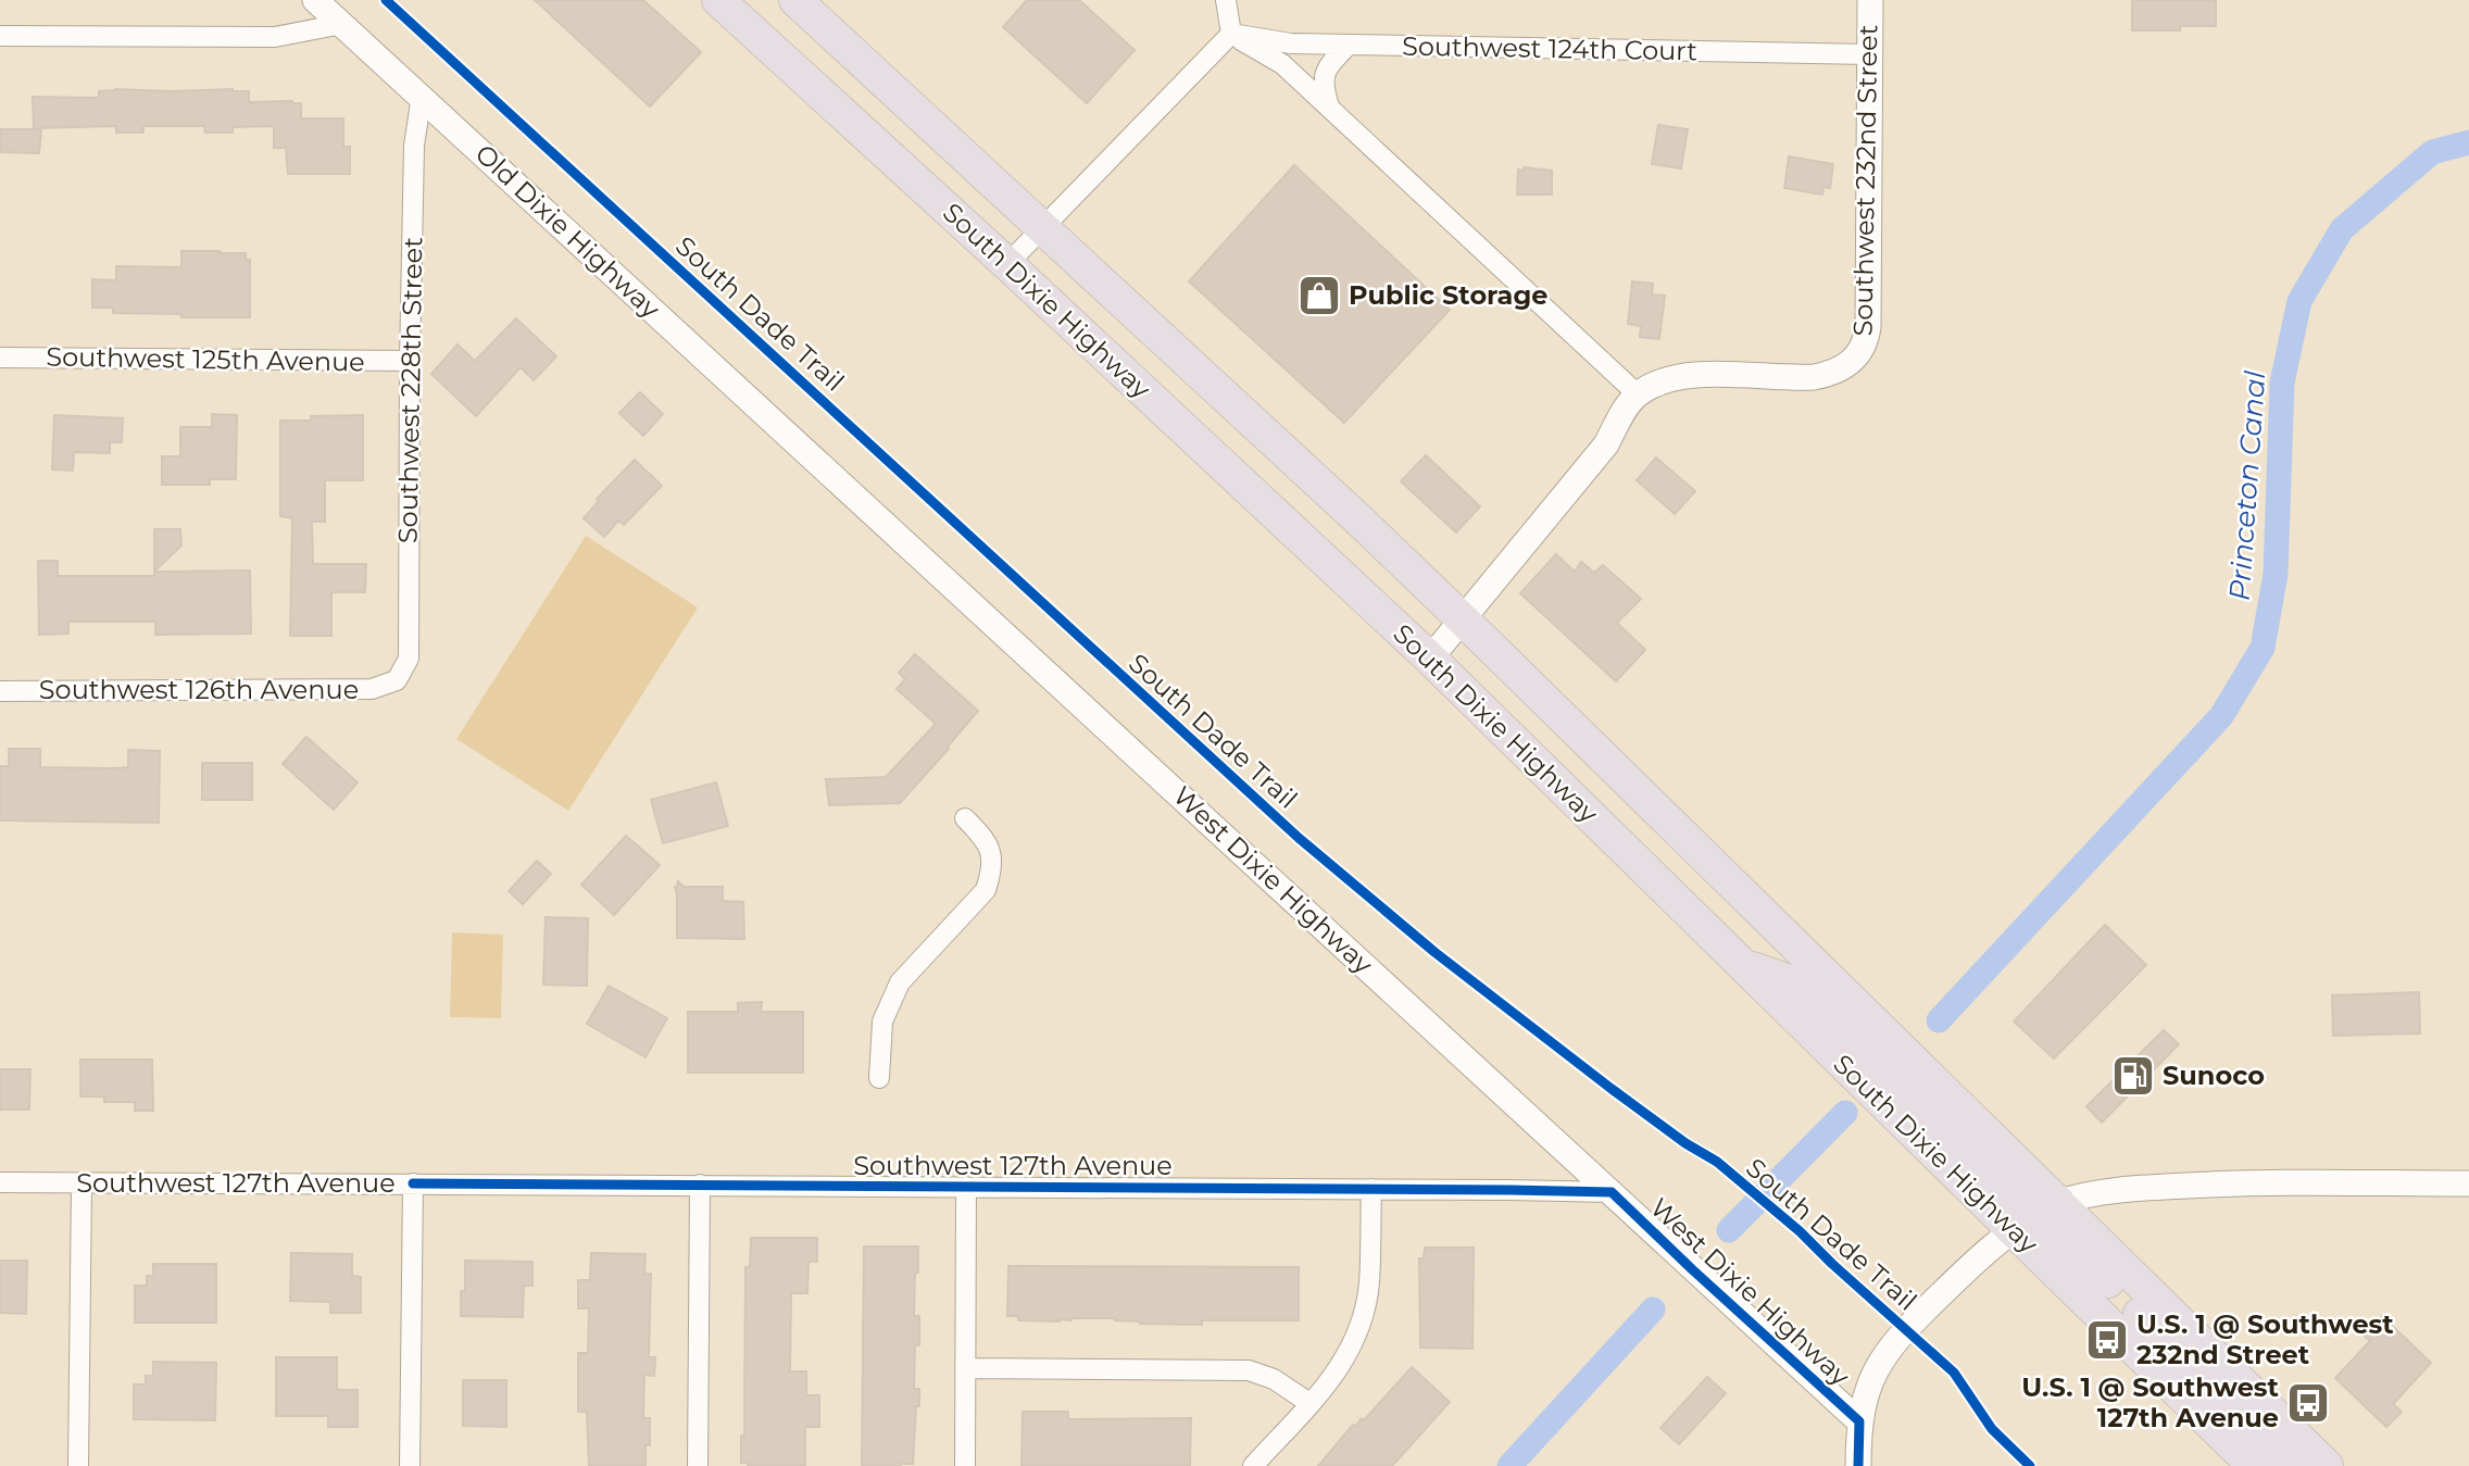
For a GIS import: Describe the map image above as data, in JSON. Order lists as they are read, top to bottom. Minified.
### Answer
{"streets":{"highway":["South Dixie Highway"],"street":["Southwest 124th Court","Southwest 232nd Street","Old Dixie Highway","Southwest 125th Avenue","Southwest 228th Street","Southwest 126th Avenue","West Dixie Highway","Southwest 127th Avenue"],"cycle path":["South Dade Trail"]},"crossings":[["Southwest 124th Court","Southwest 232nd Street"],["Old Dixie Highway","Southwest 228th Street"],["Old Dixie Highway","West Dixie Highway"],["Southwest 125th Avenue","Southwest 228th Street"],["Southwest 228th Street","Southwest 126th Avenue"],["West Dixie Highway","Southwest 127th Avenue"]],"water":["Princeton Canal"],"places":{"shop":["Public Storage"],"fuel station":["Sunoco"],"bus stop":["U.S. 1 @ Southwest 232nd Street","U.S. 1 @ Southwest 127th Avenue"]}}
